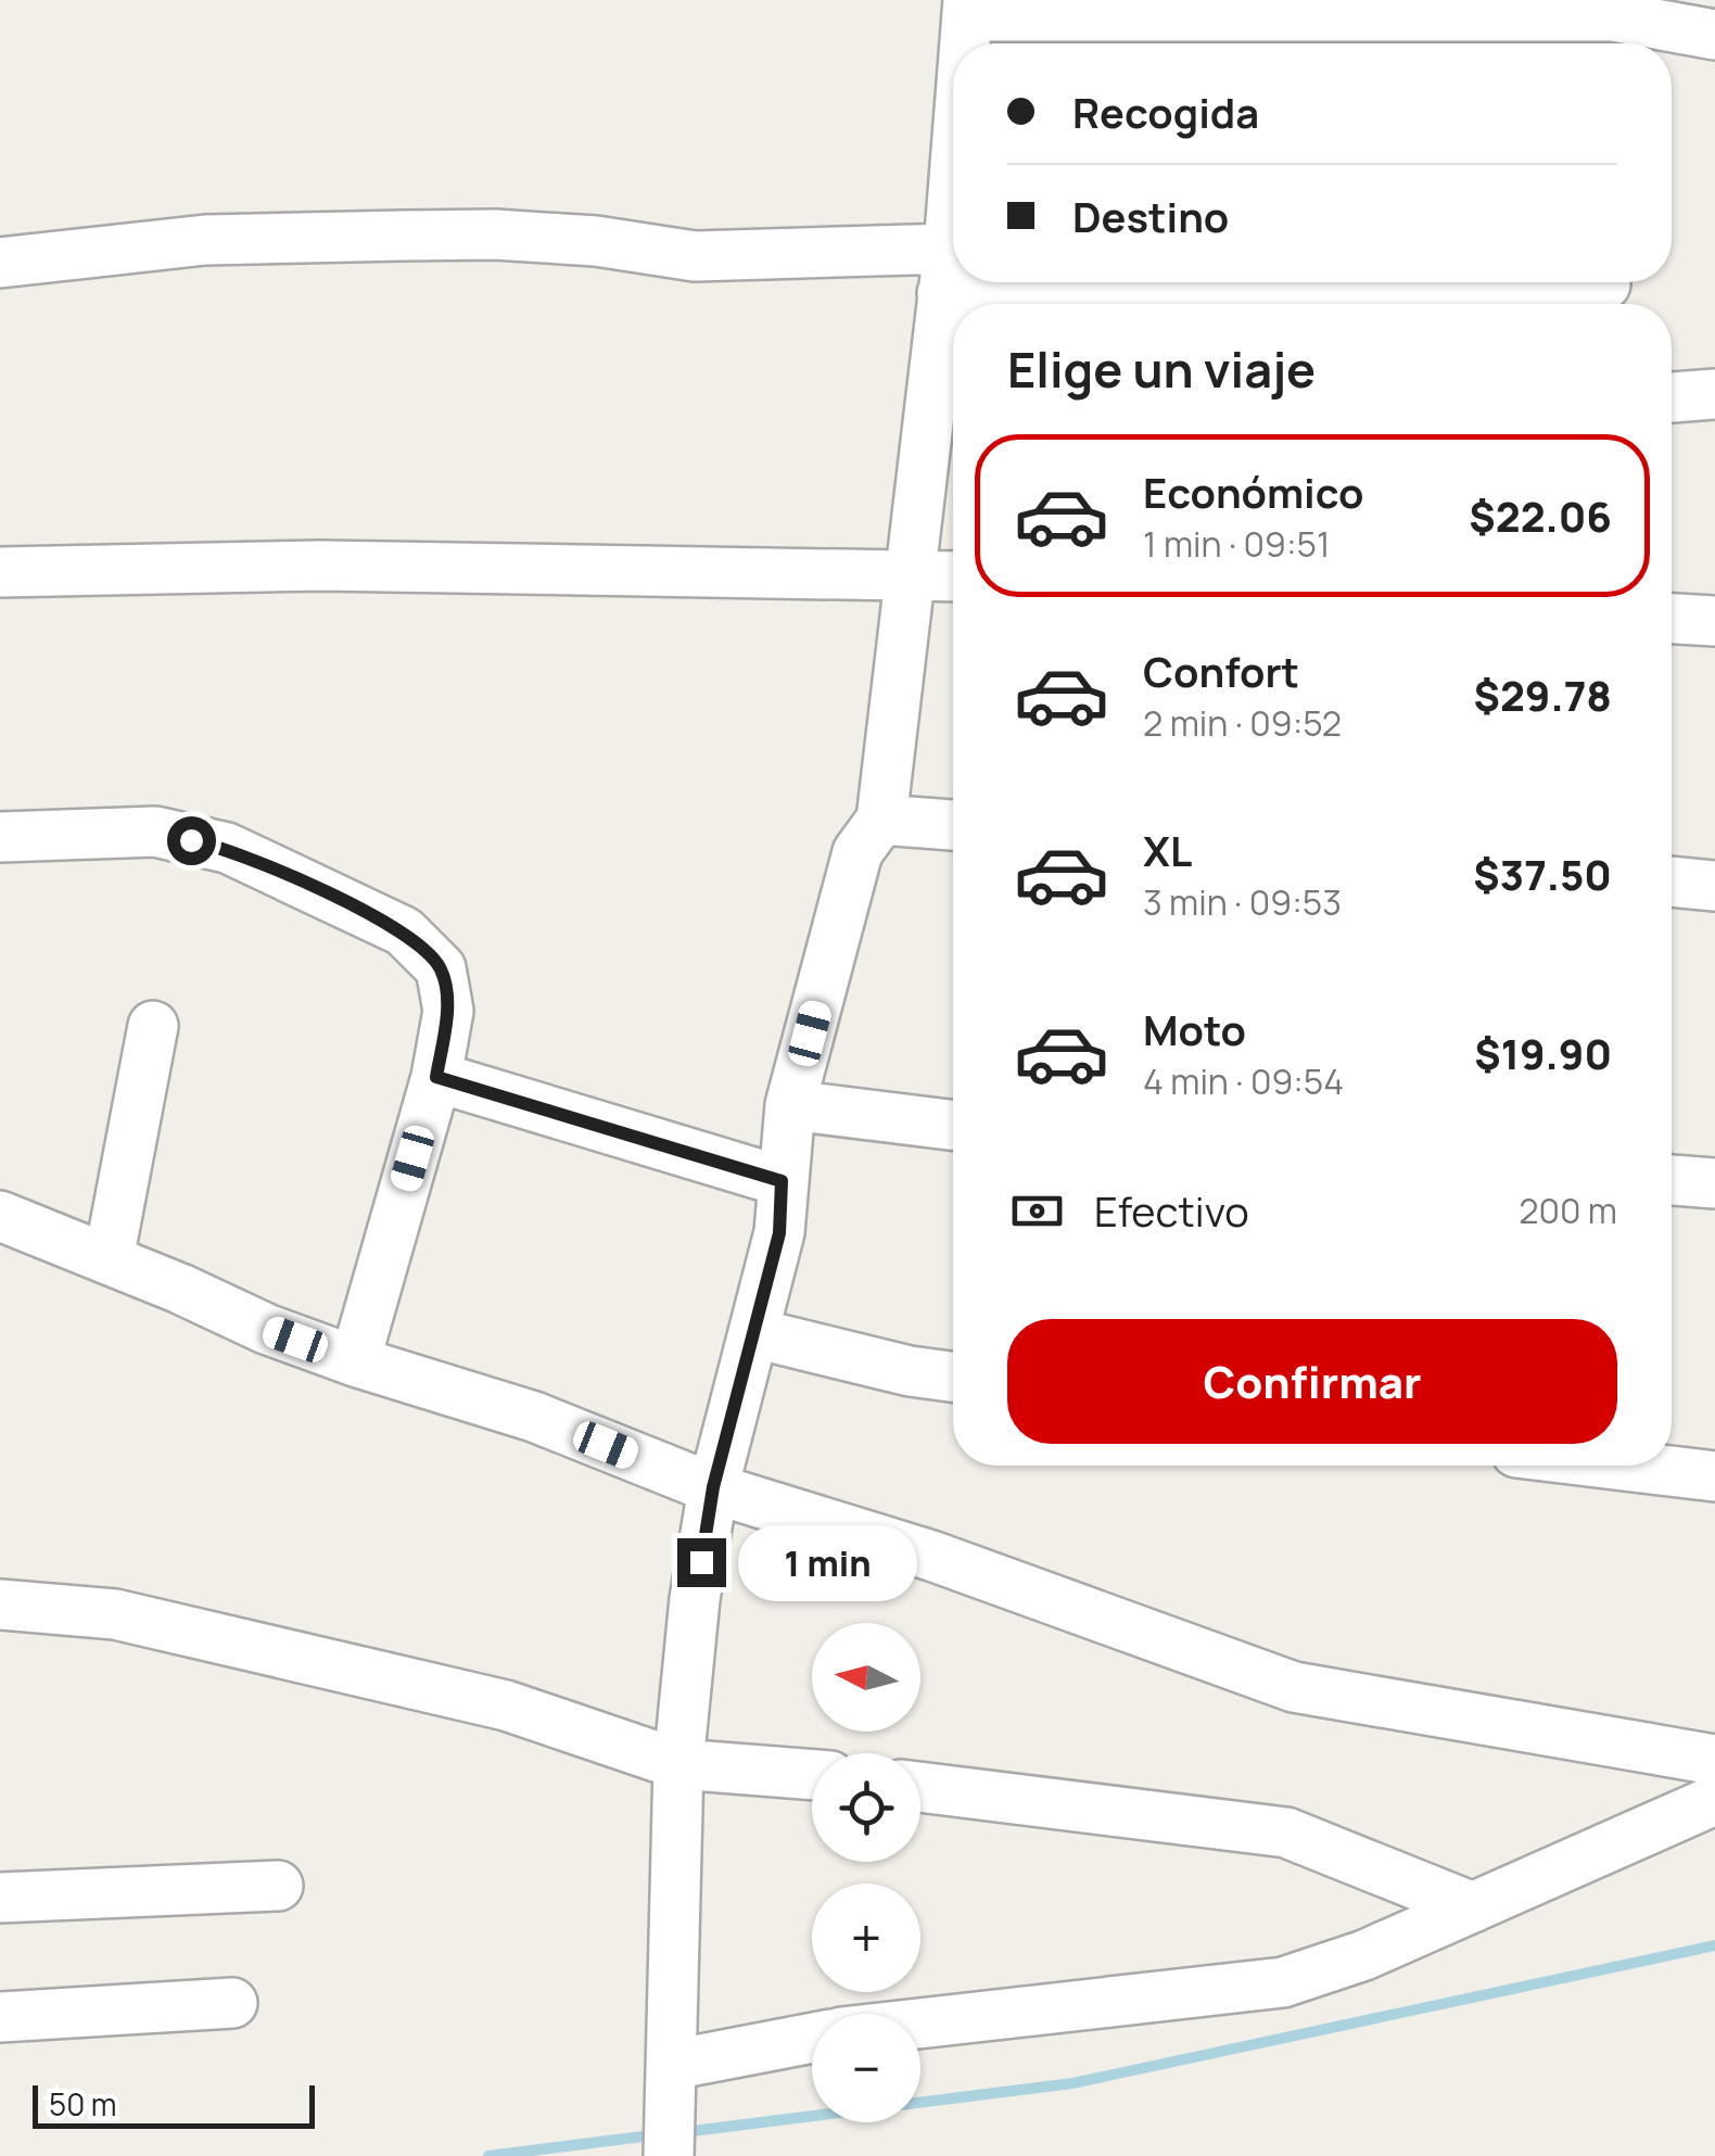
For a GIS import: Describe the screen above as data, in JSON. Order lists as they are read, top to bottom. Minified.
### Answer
{"scale_bar":"50 m","north":"left","page":{"banner":["Recogida","Destino"],"heading":"Elige un viaje","list":[{"name":"Económico","note":"1 min · 09:51","value":"$22.06"},{"name":"Confort","note":"2 min · 09:52","value":"$29.78"},{"name":"XL","note":"3 min · 09:53","value":"$37.50"},{"name":"Moto","note":"4 min · 09:54","value":"$19.90"}],"pay":["Efectivo","200 m"],"buttons":"Confirmar","bubble":"1 min","map_buttons":["+","−"],"scale":"50 m"}}
